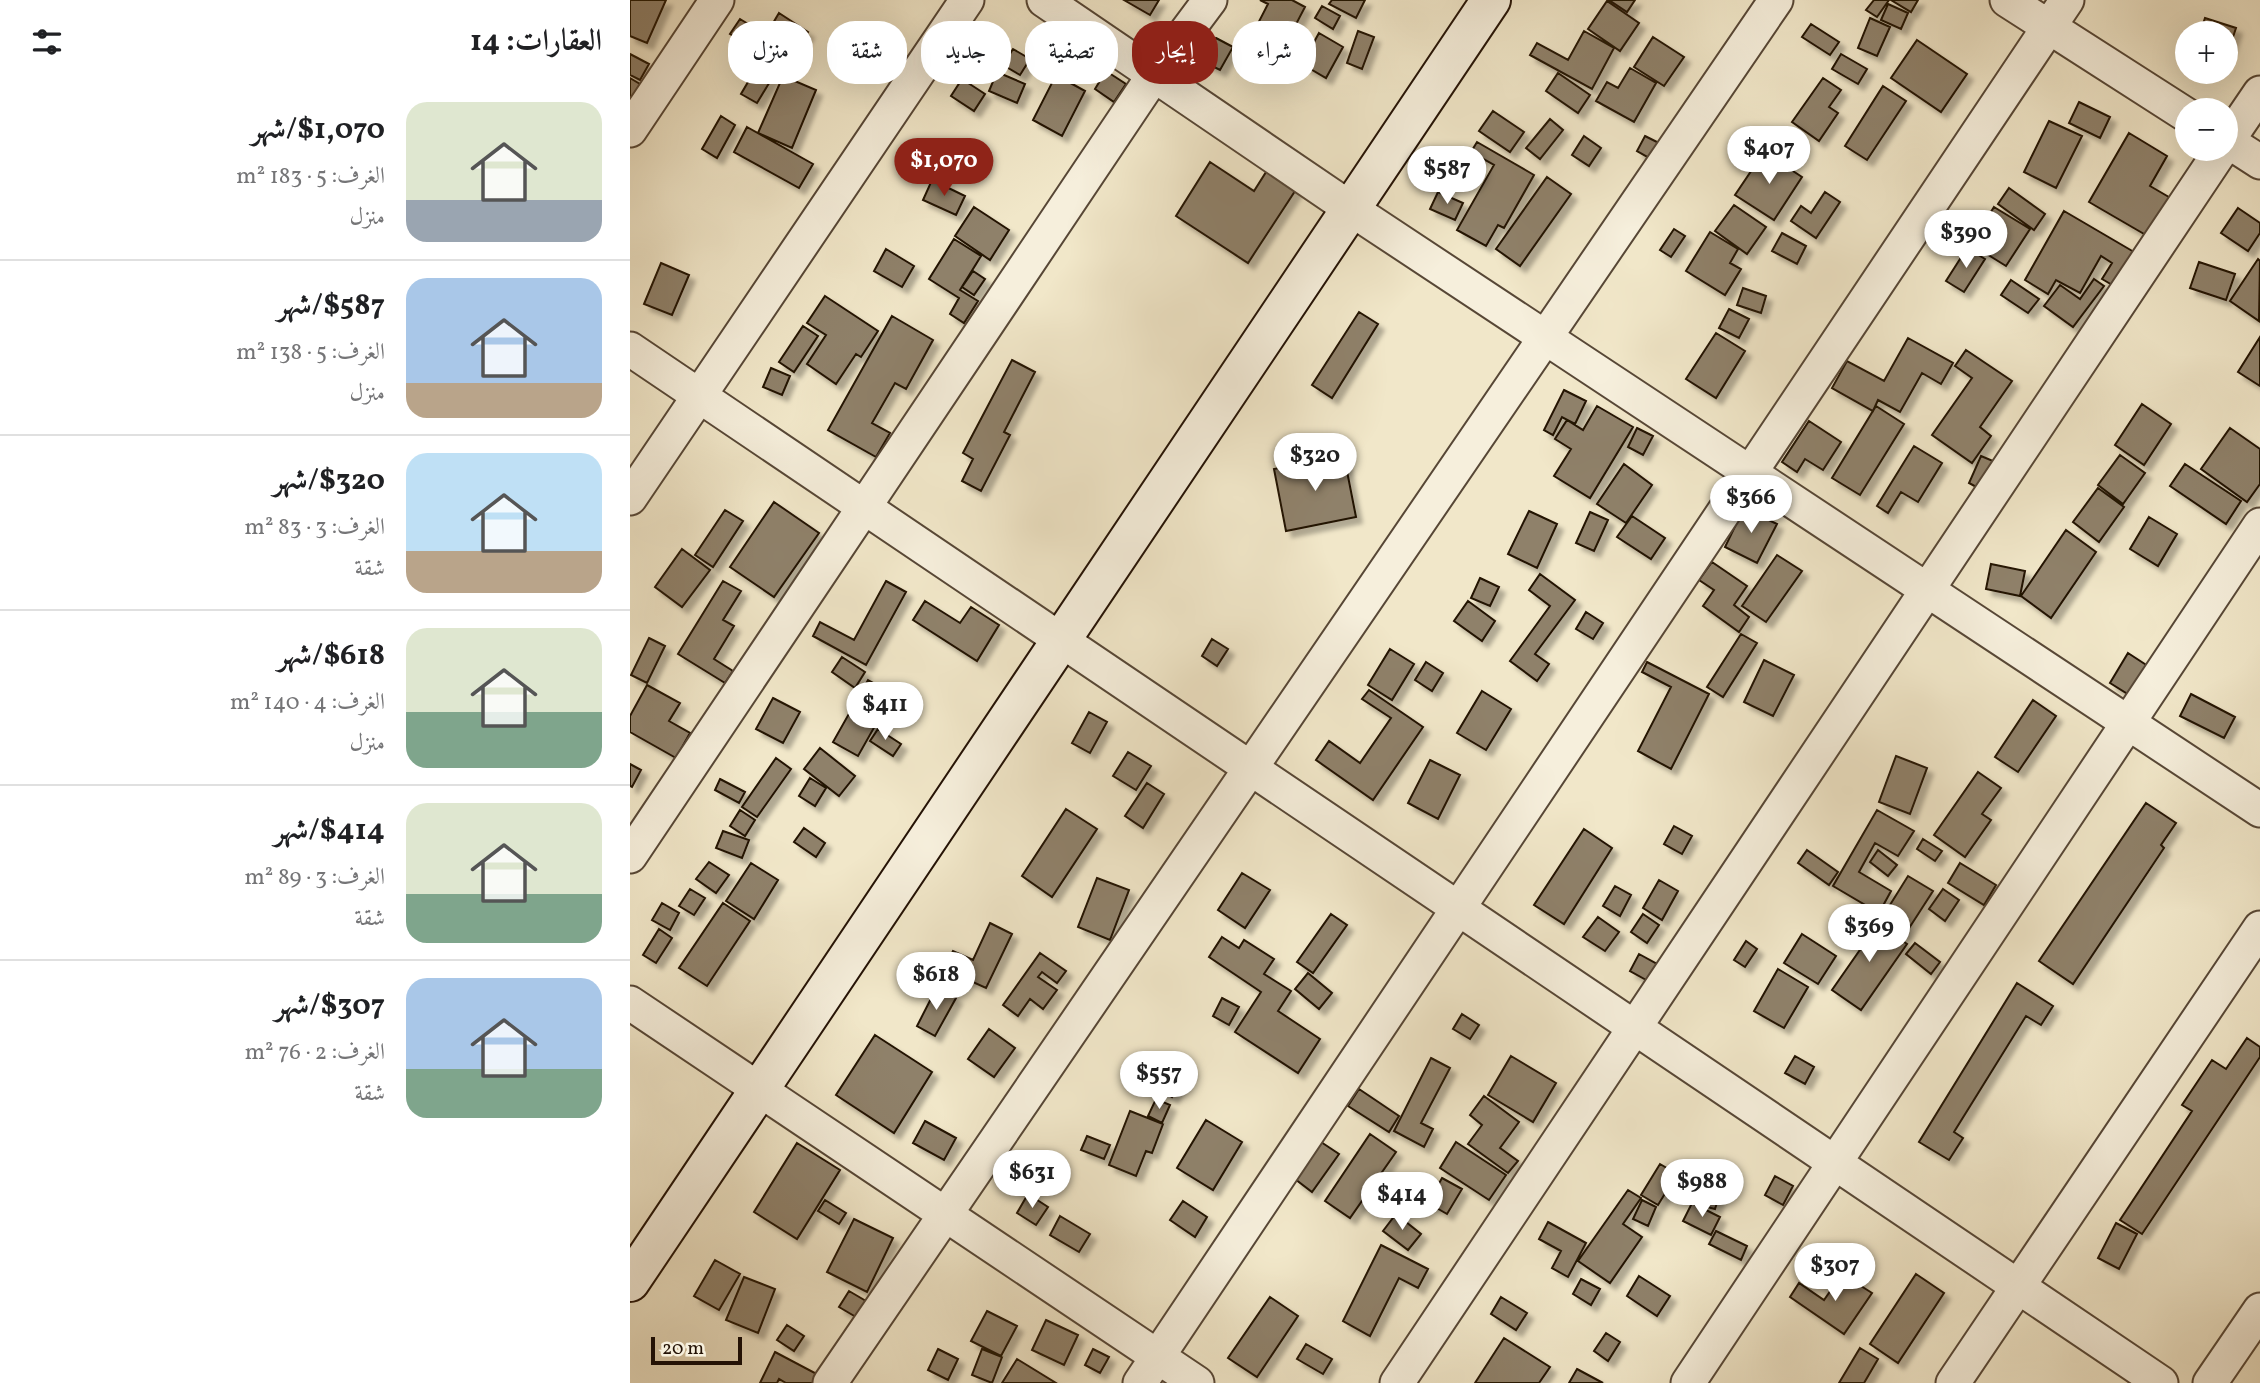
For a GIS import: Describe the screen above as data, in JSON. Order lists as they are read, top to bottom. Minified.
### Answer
{"scale_bar":"20 m","page":{"heading":"العقارات: 14","map_buttons":["+","−"],"chip":["شراء","إيجار","تصفية","جديد","شقة","منزل"],"list":[{"name":"$1,070/شهر","note":"الغرف: 5 · 183 m² · منزل"},{"name":"$587/شهر","note":"الغرف: 5 · 138 m² · منزل"},{"name":"$320/شهر","note":"الغرف: 3 · 83 m² · شقة"},{"name":"$618/شهر","note":"الغرف: 4 · 140 m² · منزل"},{"name":"$414/شهر","note":"الغرف: 3 · 89 m² · شقة"},{"name":"$307/شهر","note":"الغرف: 2 · 76 m² · شقة"}],"price":["$407","$1,070","$587","$390","$320","$366","$411","$369","$618","$557","$631","$988","$414","$307"],"scale":"20 m"}}
